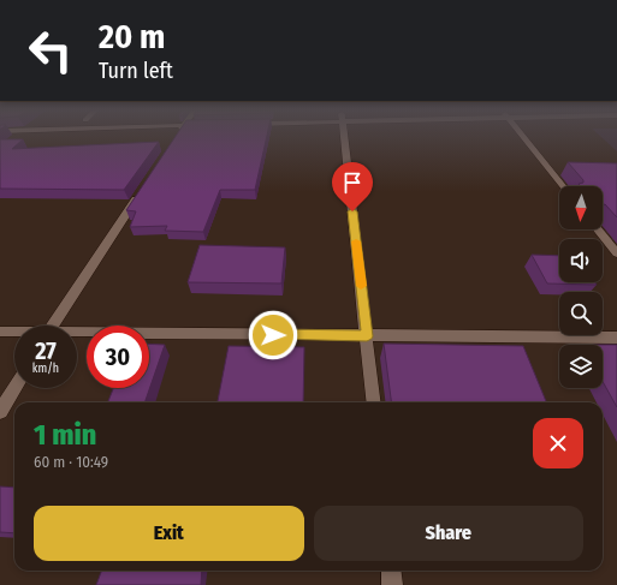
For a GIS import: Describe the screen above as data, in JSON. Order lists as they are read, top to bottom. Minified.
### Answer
{"north":"bottom","page":{"turn":["20 m","Turn left"],"speed":"27 km/h","limit":"30","heading":["1 min","60 m · 10:49"],"buttons":["Exit","Share"]}}
